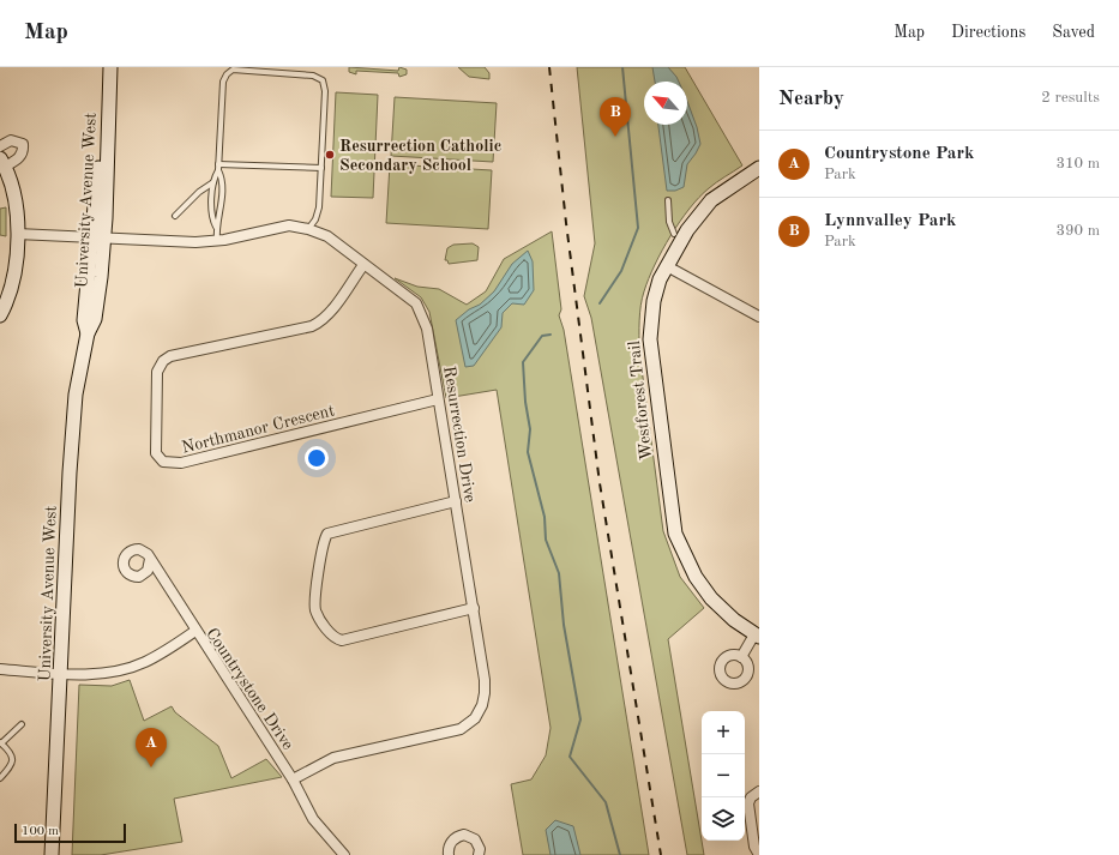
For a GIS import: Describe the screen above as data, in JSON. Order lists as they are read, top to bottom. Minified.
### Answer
{"streets":{"main road":["University Avenue West","Westforest Trail"],"street":["Northmanor Crescent","Resurrection Drive","Countrystone Drive"]},"crossings":[["University Avenue West","Resurrection Drive"],["University Avenue West","Countrystone Drive"],["Northmanor Crescent","Resurrection Drive"],["Resurrection Drive","Countrystone Drive"]],"places":["Resurrection Catholic Secondary School"],"scale_bar":"100 m","north":"top left","page":{"header":"Map","nav":["Map","Directions","Saved"],"heading":["Nearby","2 results"],"pins":["B","A"],"list":[{"mark":"A","name":"Countrystone Park","note":"Park","value":"310 m"},{"mark":"B","name":"Lynnvalley Park","note":"Park","value":"390 m"}],"map_buttons":["+","−"],"scale":"100 m"}}
